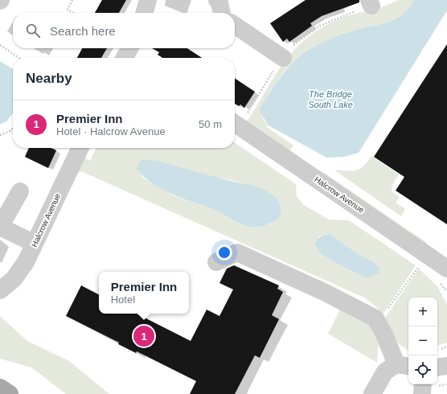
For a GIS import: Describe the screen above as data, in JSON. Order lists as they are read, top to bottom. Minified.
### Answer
{"streets":{"street":["Halcrow Avenue"]},"water":["The Bridge South Lake"],"page":{"search":"Search here","heading":"Nearby","list":[{"mark":"1","name":"Premier Inn","note":"Hotel · Halcrow Avenue","value":"50 m"}],"popup":["Premier Inn","Hotel"],"map_buttons":["+","−"],"pins":"1"}}
